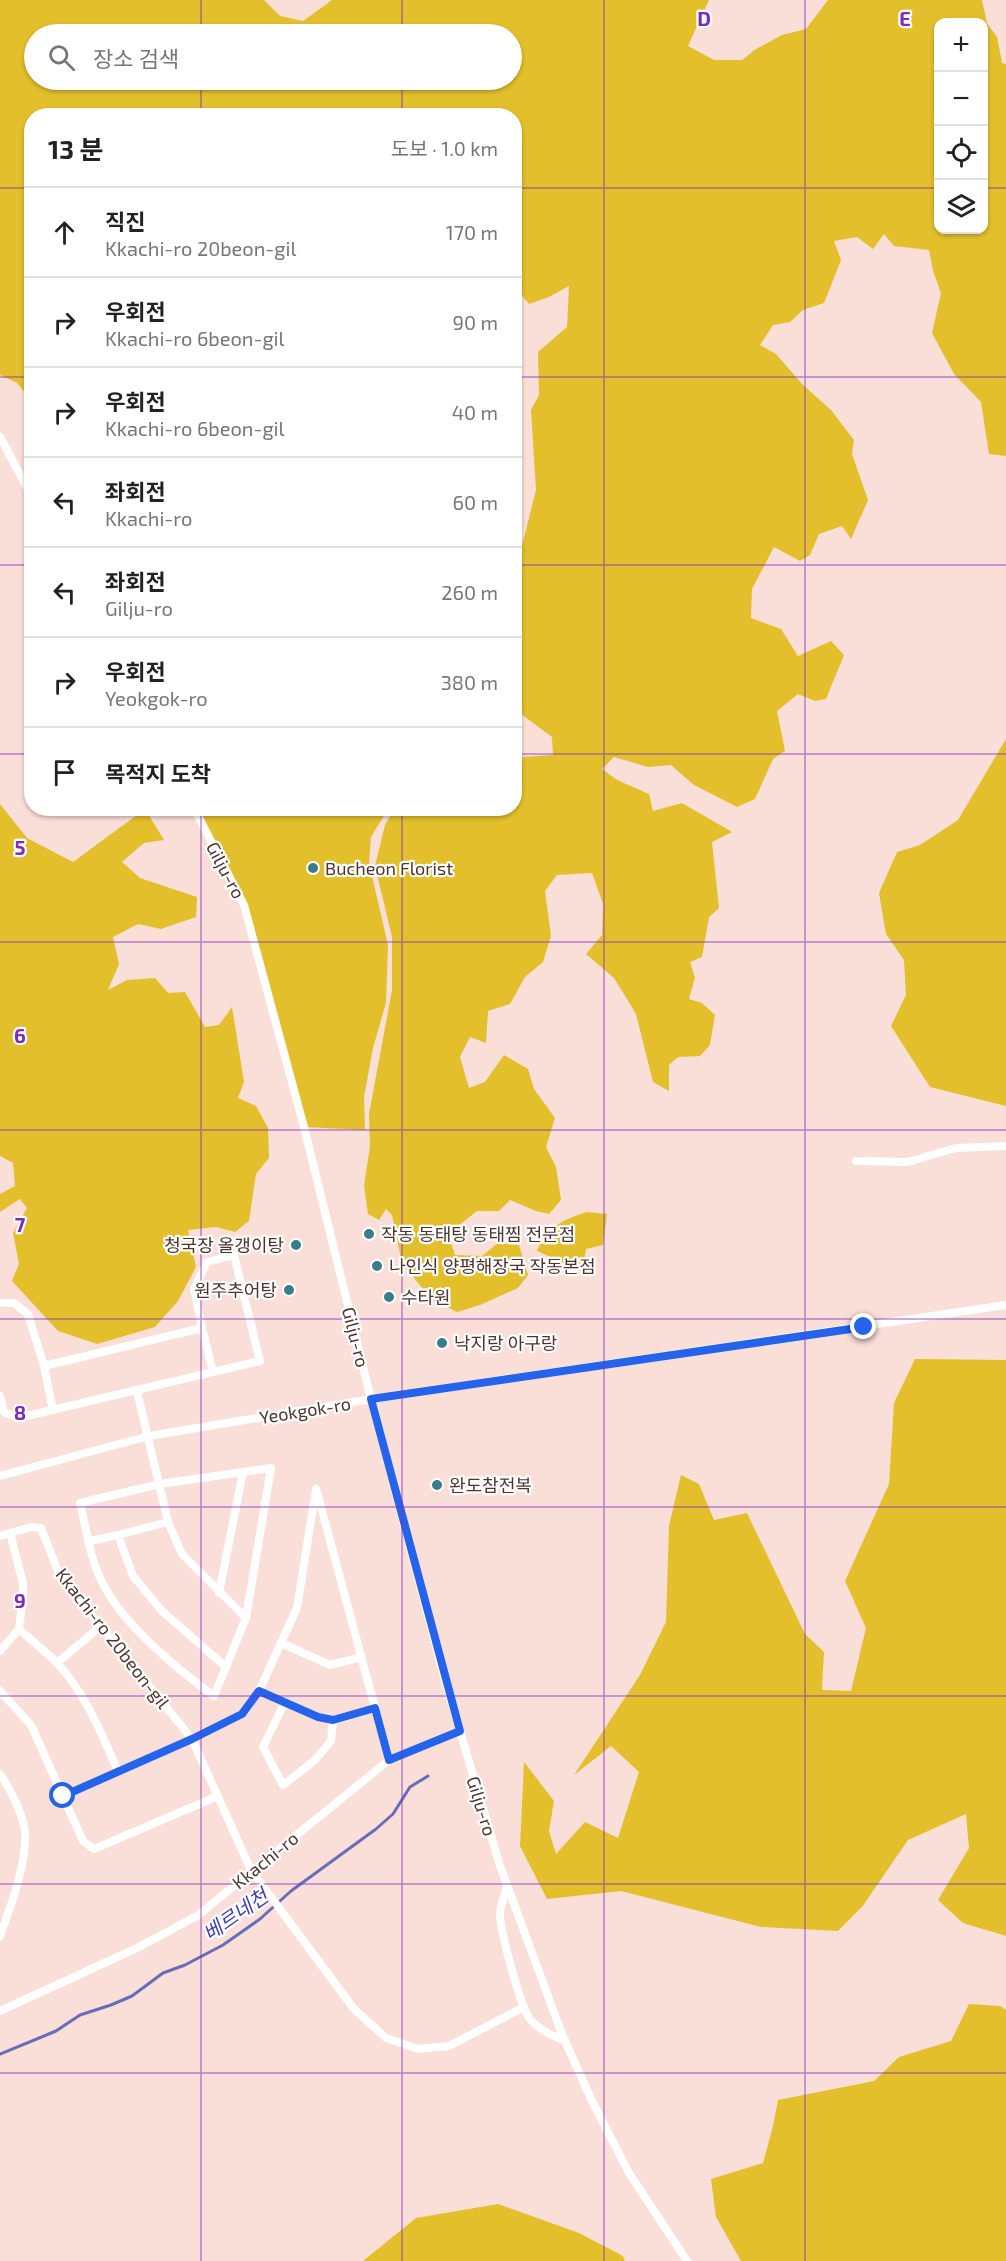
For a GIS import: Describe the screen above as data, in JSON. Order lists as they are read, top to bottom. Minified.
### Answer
{"streets":{"street":["Gilju-ro","Yeokgok-ro","Kkachi-ro 20beon-gil","Kkachi-ro"]},"crossings":[["Gilju-ro","Yeokgok-ro"],["Gilju-ro","Kkachi-ro"],["Kkachi-ro 20beon-gil","Kkachi-ro"]],"water":["베르네천"],"places":["Bucheon Florist","작동 동태탕 동태찜 전문점","청국장 올갱이탕","나인식 양평해장국 작동본점","원주추어탕","수타원","낙지랑 아구랑","완도참전복"],"page":{"map_buttons":["+","−"],"search":"장소 검색","heading":["13 분","도보 · 1.0 km"],"list":[["직진","Kkachi-ro 20beon-gil","170 m"],["우회전","Kkachi-ro 6beon-gil","90 m"],["우회전","Kkachi-ro 6beon-gil","40 m"],["좌회전","Kkachi-ro","60 m"],["좌회전","Gilju-ro","260 m"],["우회전","Yeokgok-ro","380 m"],"목적지 도착"]},"grid":{"columns":["D","E"],"rows":["5","6","7","8","9"]}}
